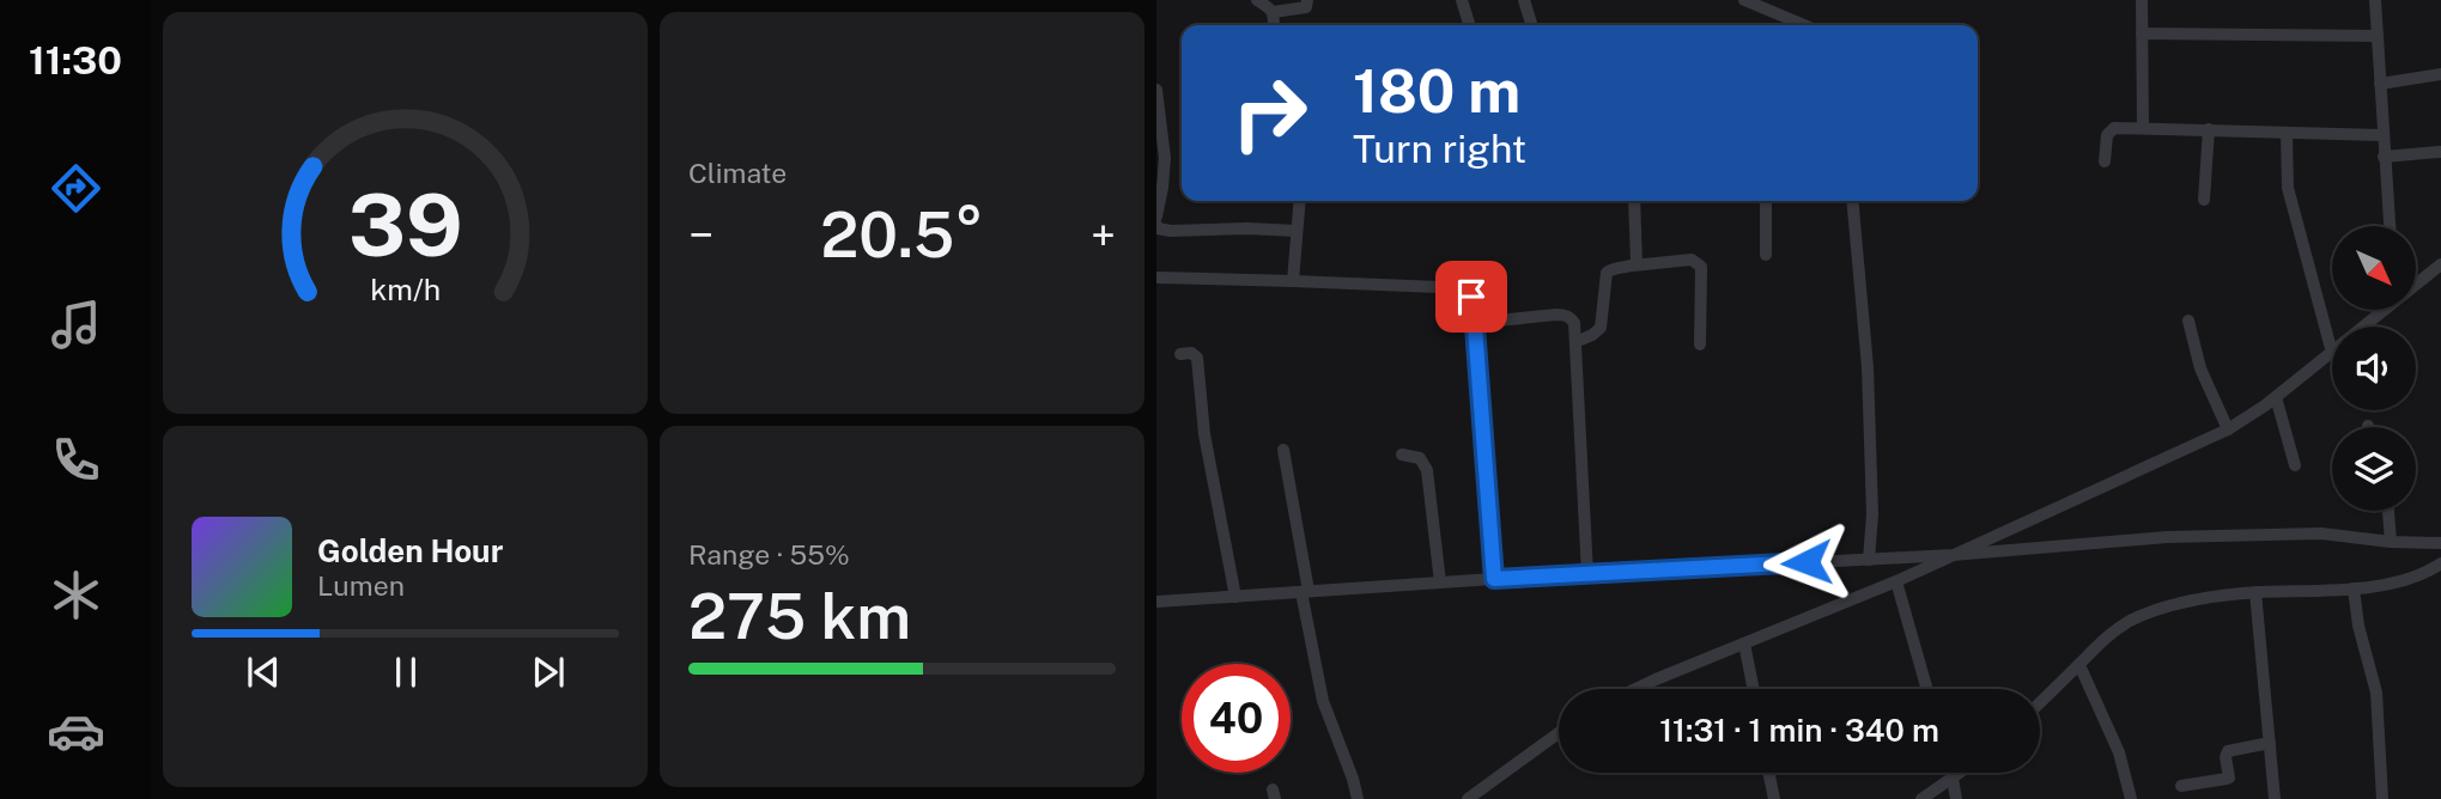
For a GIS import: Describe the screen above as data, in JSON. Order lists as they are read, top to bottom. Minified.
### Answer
{"north":"bottom right","page":{"tabs":"11:30","tile":["Climate",["Range · 55%","275 km"]],"turn":["180 m","Turn right"],"heat":["−","20.5°","+"],"song":["Golden Hour","Lumen"],"limit":"40","trip":"11:31 · 1 min · 340 m","gauge":["39","km/h"]}}
